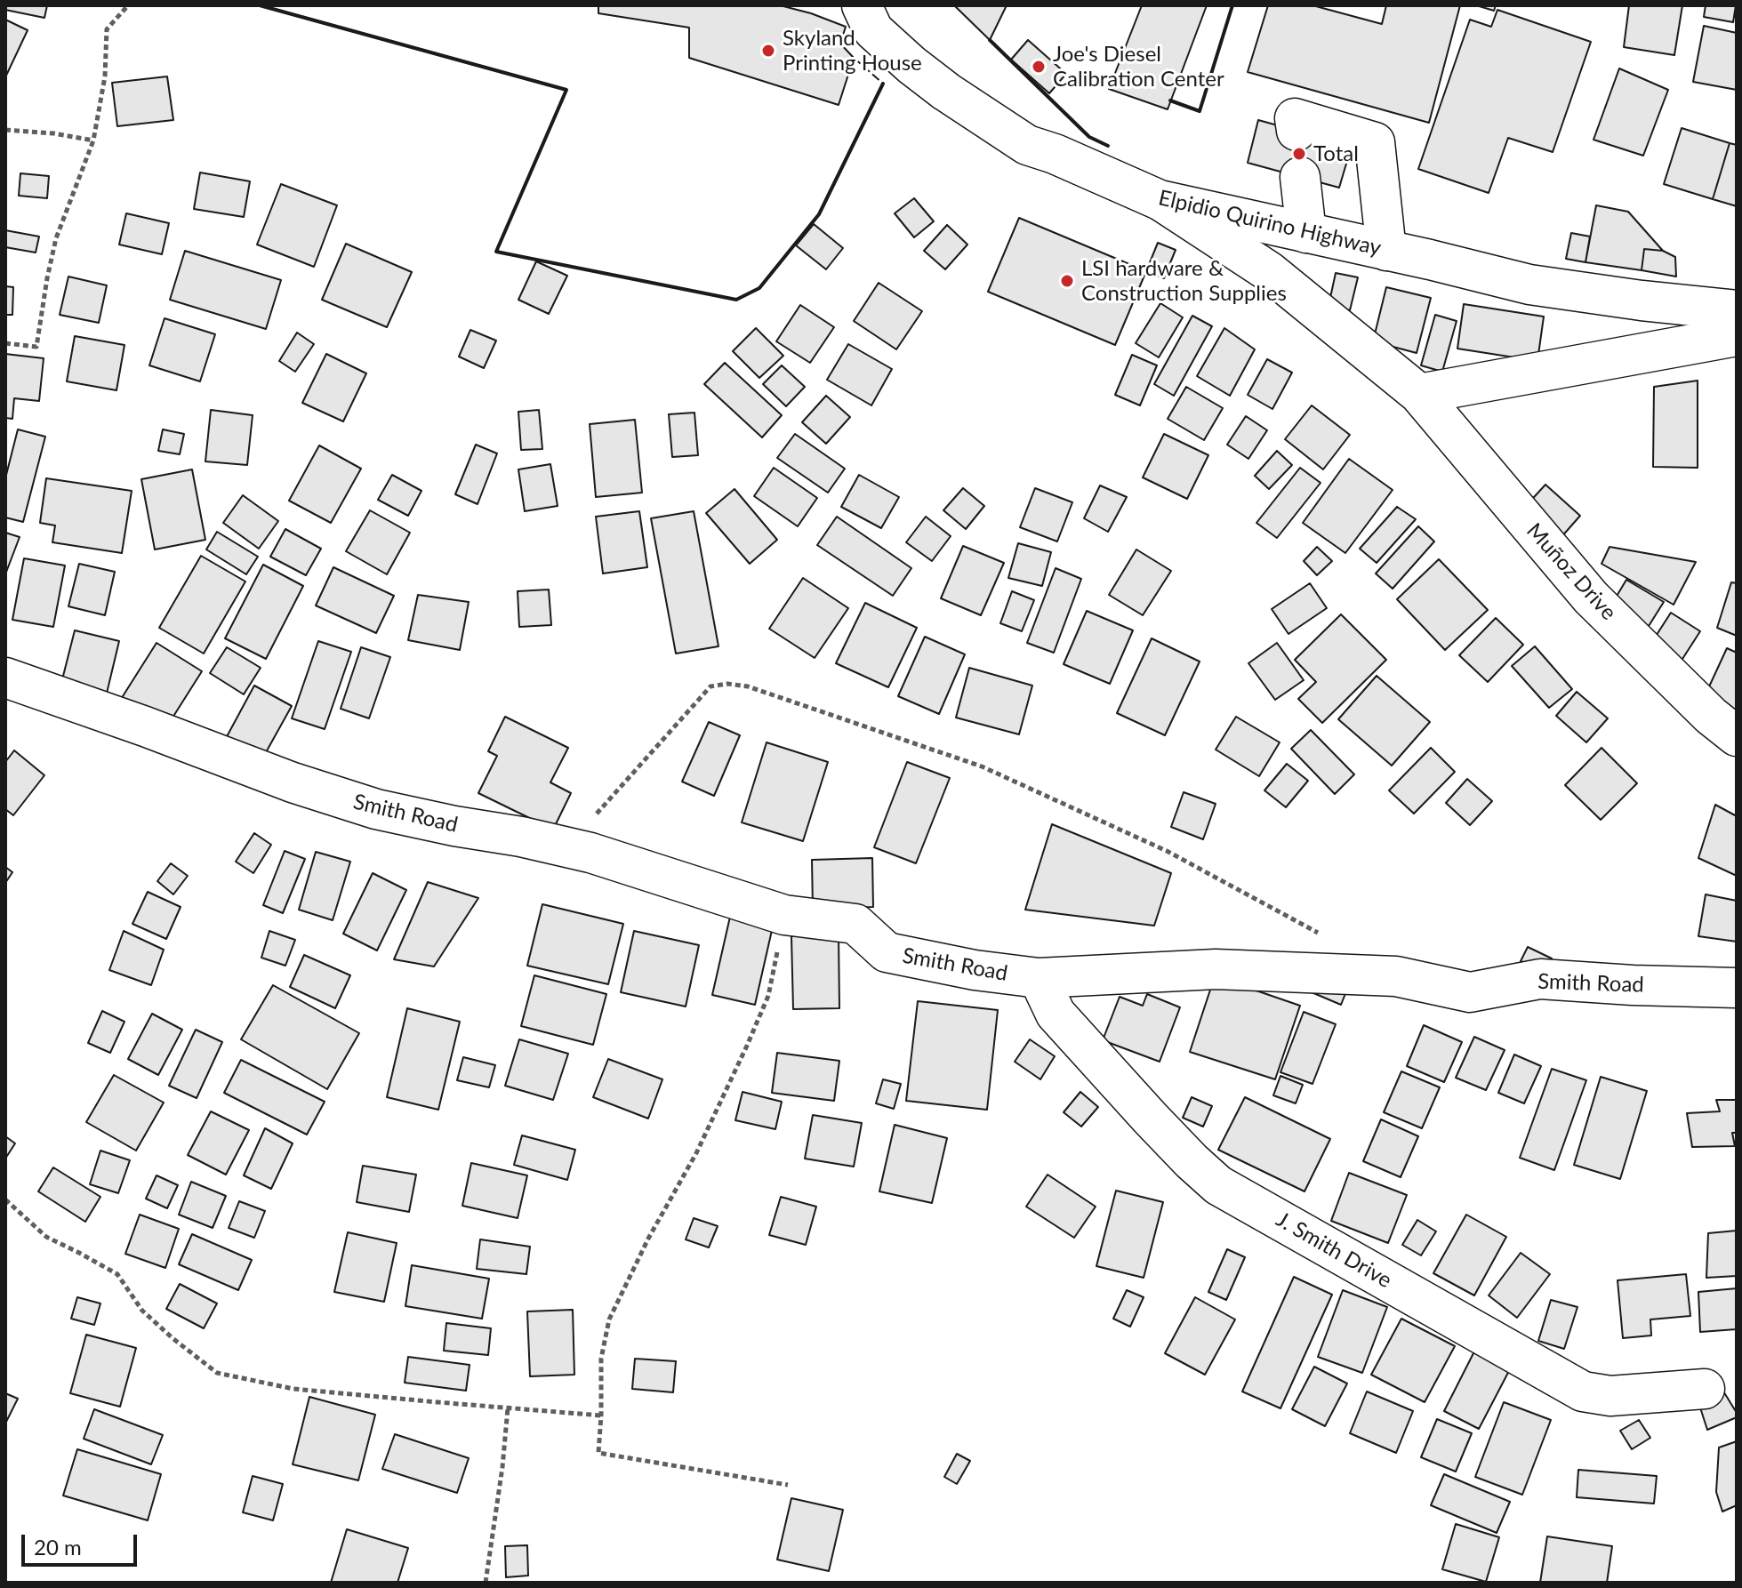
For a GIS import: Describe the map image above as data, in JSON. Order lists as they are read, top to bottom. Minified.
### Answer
{"streets":{"main road":["Elpidio Quirino Highway","Muñoz Drive","Smith Road","J. Smith Drive"]},"crossings":[["Elpidio Quirino Highway","Muñoz Drive"],["Smith Road","J. Smith Drive"]],"places":["Skyland Printing House","Joe's Diesel Calibration Center","Total","LSI hardware & Construction Supplies"],"scale_bar":"20 m"}
